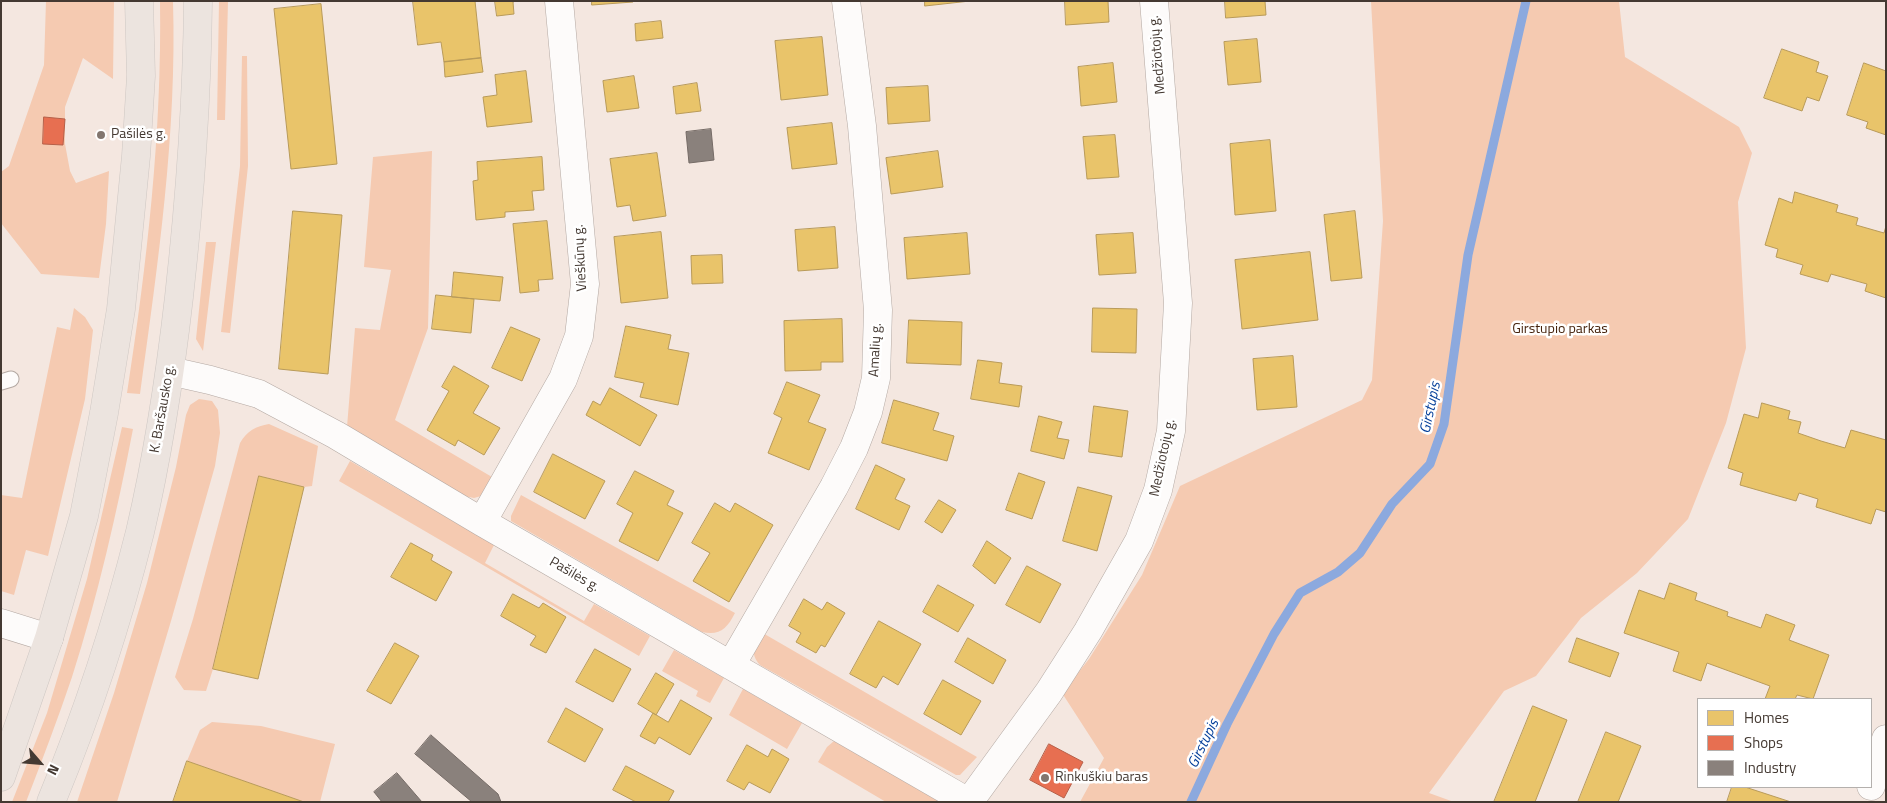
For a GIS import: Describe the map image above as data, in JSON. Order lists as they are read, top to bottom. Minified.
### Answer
{"streets":{"main road":["K. Baršausko g."],"street":["Medžiotojų g.","Vieškūnų g.","Amalių g.","Pašilės g."]},"crossings":[["Medžiotojų g.","Pašilės g."],["Vieškūnų g.","Pašilės g."],["Amalių g.","Pašilės g."],["K. Baršausko g.","Pašilės g."]],"water":["Girstupis"],"parks":["Girstupio parkas"],"places":["Pašilės g.","Rinkuškiu baras"],"legend":["Homes","Shops","Industry"],"north":"bottom right"}
